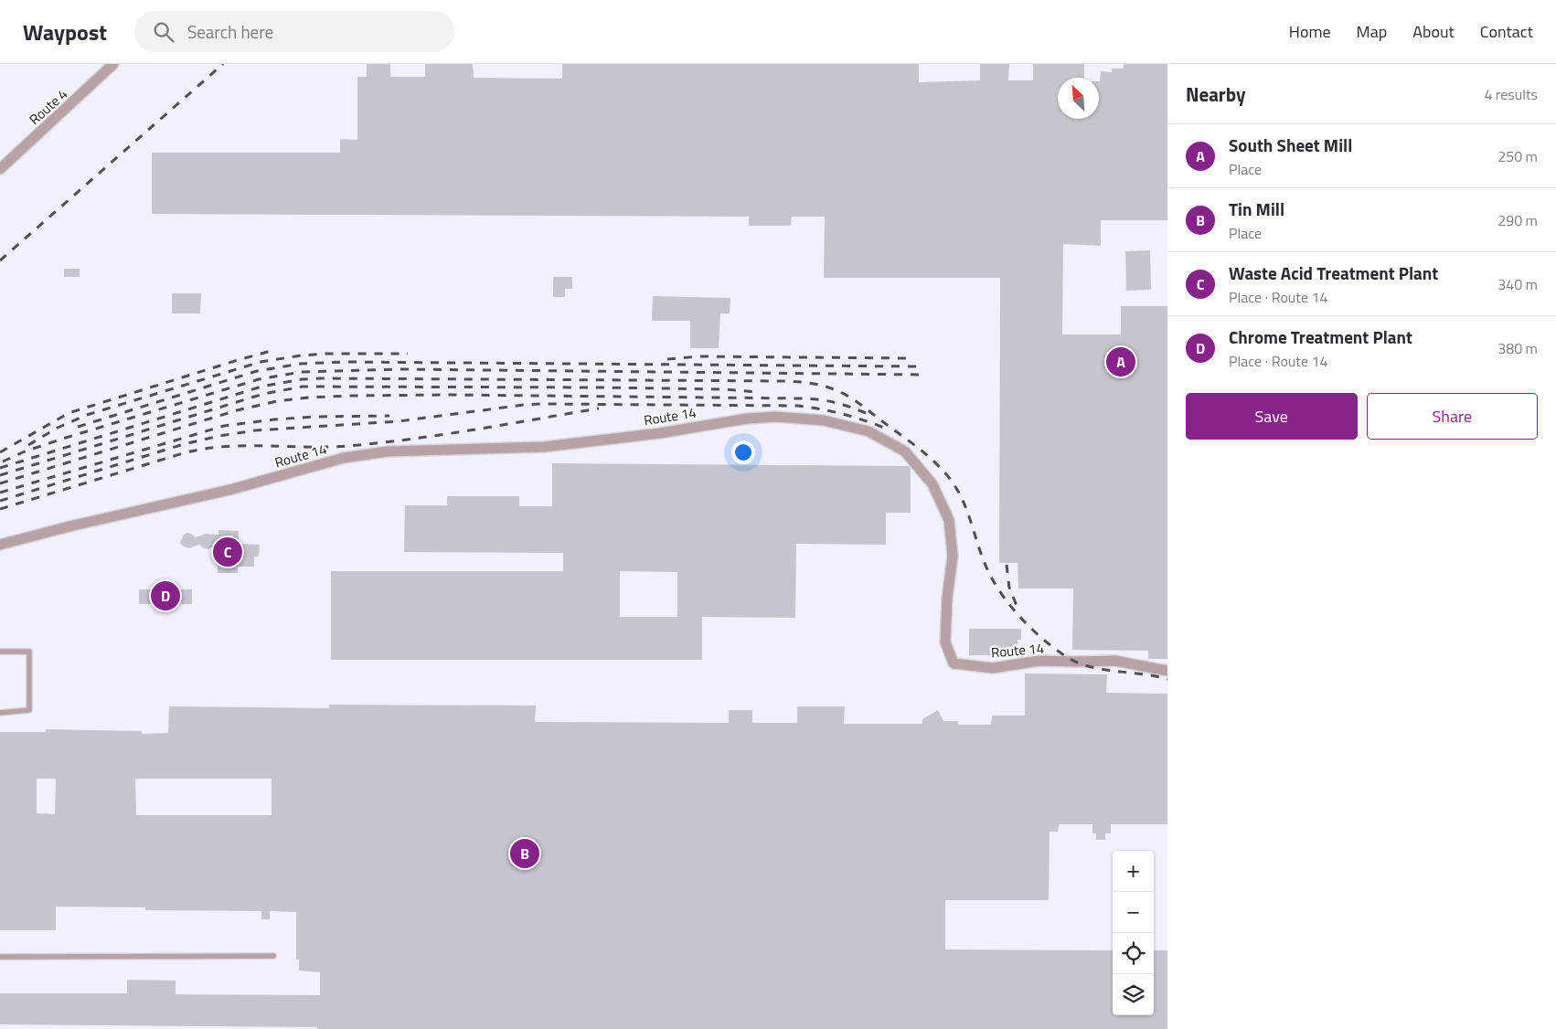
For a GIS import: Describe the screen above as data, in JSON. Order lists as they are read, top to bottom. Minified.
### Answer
{"streets":{"street":["Route 4","Route 14"]},"north":"top left","page":{"header":"Waypost","search":"Search here","nav":["Home","Map","About","Contact"],"heading":["Nearby","4 results"],"list":[{"mark":"A","name":"South Sheet Mill","note":"Place","value":"250 m"},{"mark":"B","name":"Tin Mill","note":"Place","value":"290 m"},{"mark":"C","name":"Waste Acid Treatment Plant","note":"Place · Route 14","value":"340 m"},{"mark":"D","name":"Chrome Treatment Plant","note":"Place · Route 14","value":"380 m"}],"pins":["A","C","D","B"],"buttons":["Save","Share"],"map_buttons":["+","−"]}}
